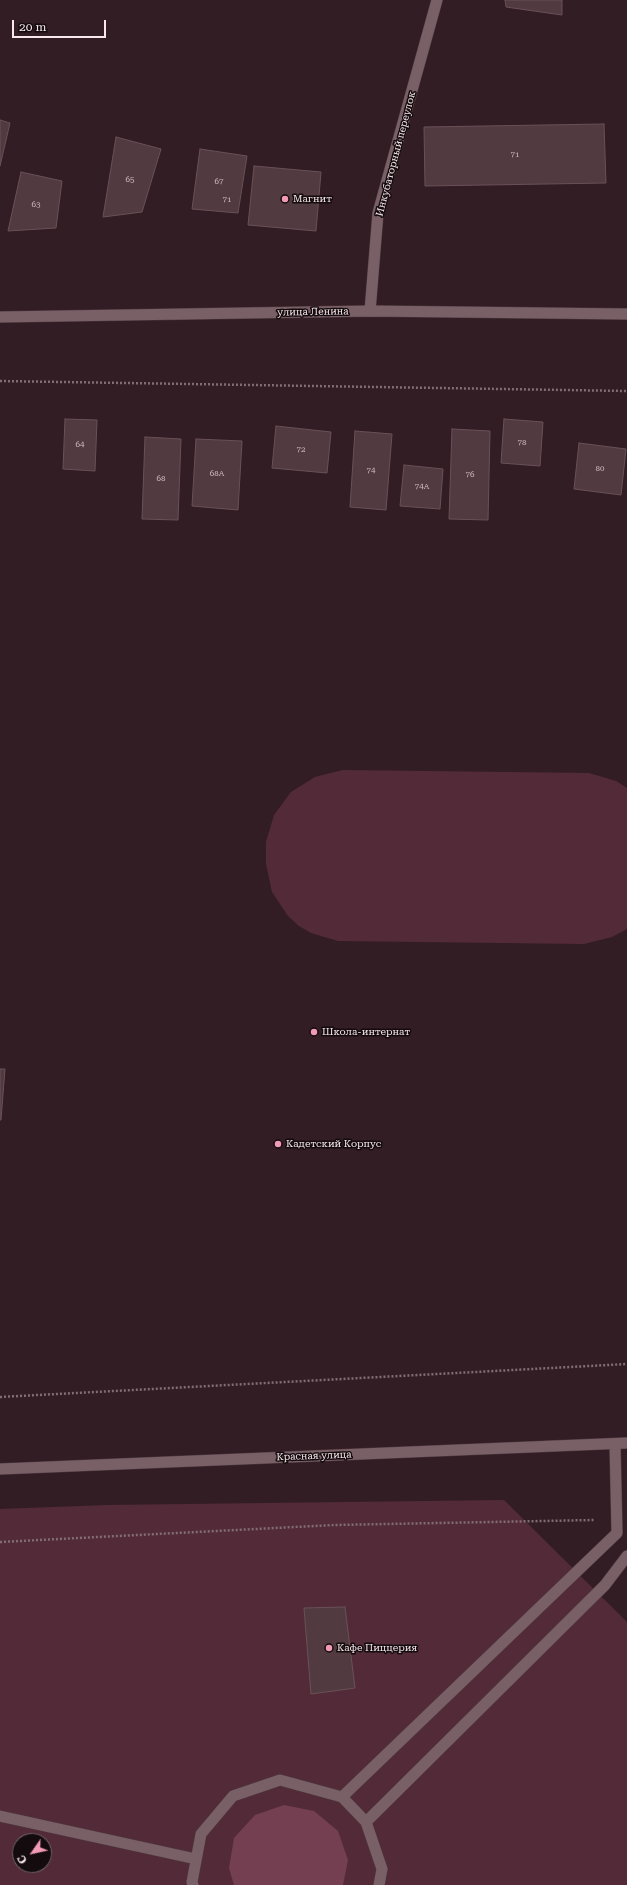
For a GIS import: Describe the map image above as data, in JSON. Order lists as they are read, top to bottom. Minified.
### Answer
{"streets":{"street":["Инкубаторный переулок","улица Ленина","Красная улица"]},"crossings":[["Инкубаторный переулок","улица Ленина"]],"places":["Магнит","Школа-интернат","Кадетский Корпус","Кафе Пиццерия"],"house_numbers":["71","65","67","71","63","78","64","72","80","74","68А","76","68","74А"],"scale_bar":"20 m","north":"bottom left"}
